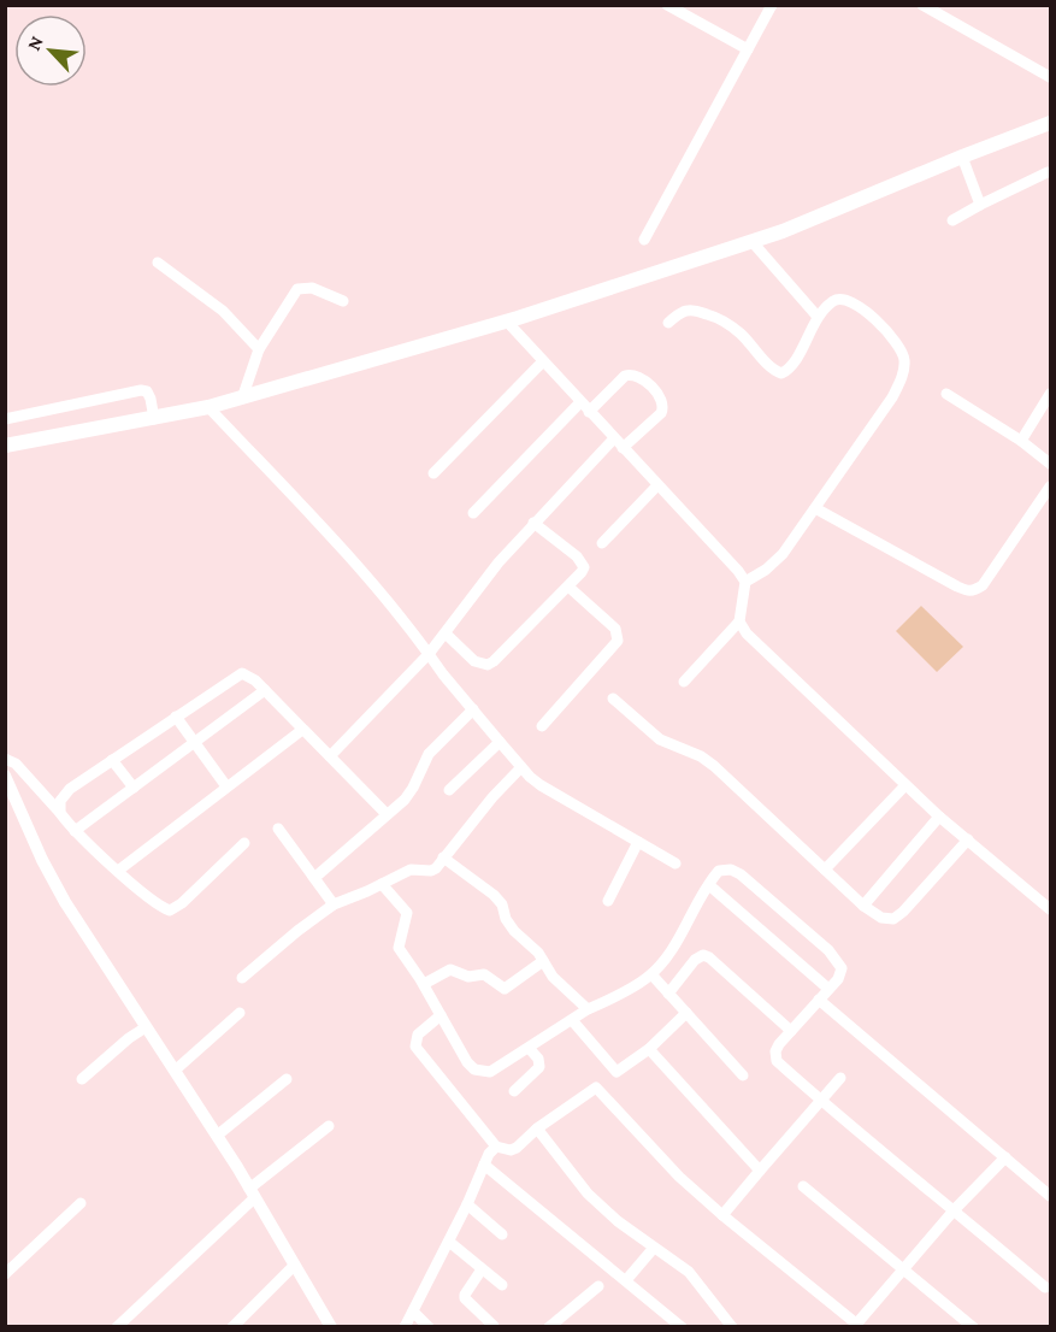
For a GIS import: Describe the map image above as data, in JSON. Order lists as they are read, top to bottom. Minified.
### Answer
{"north":"top left"}
